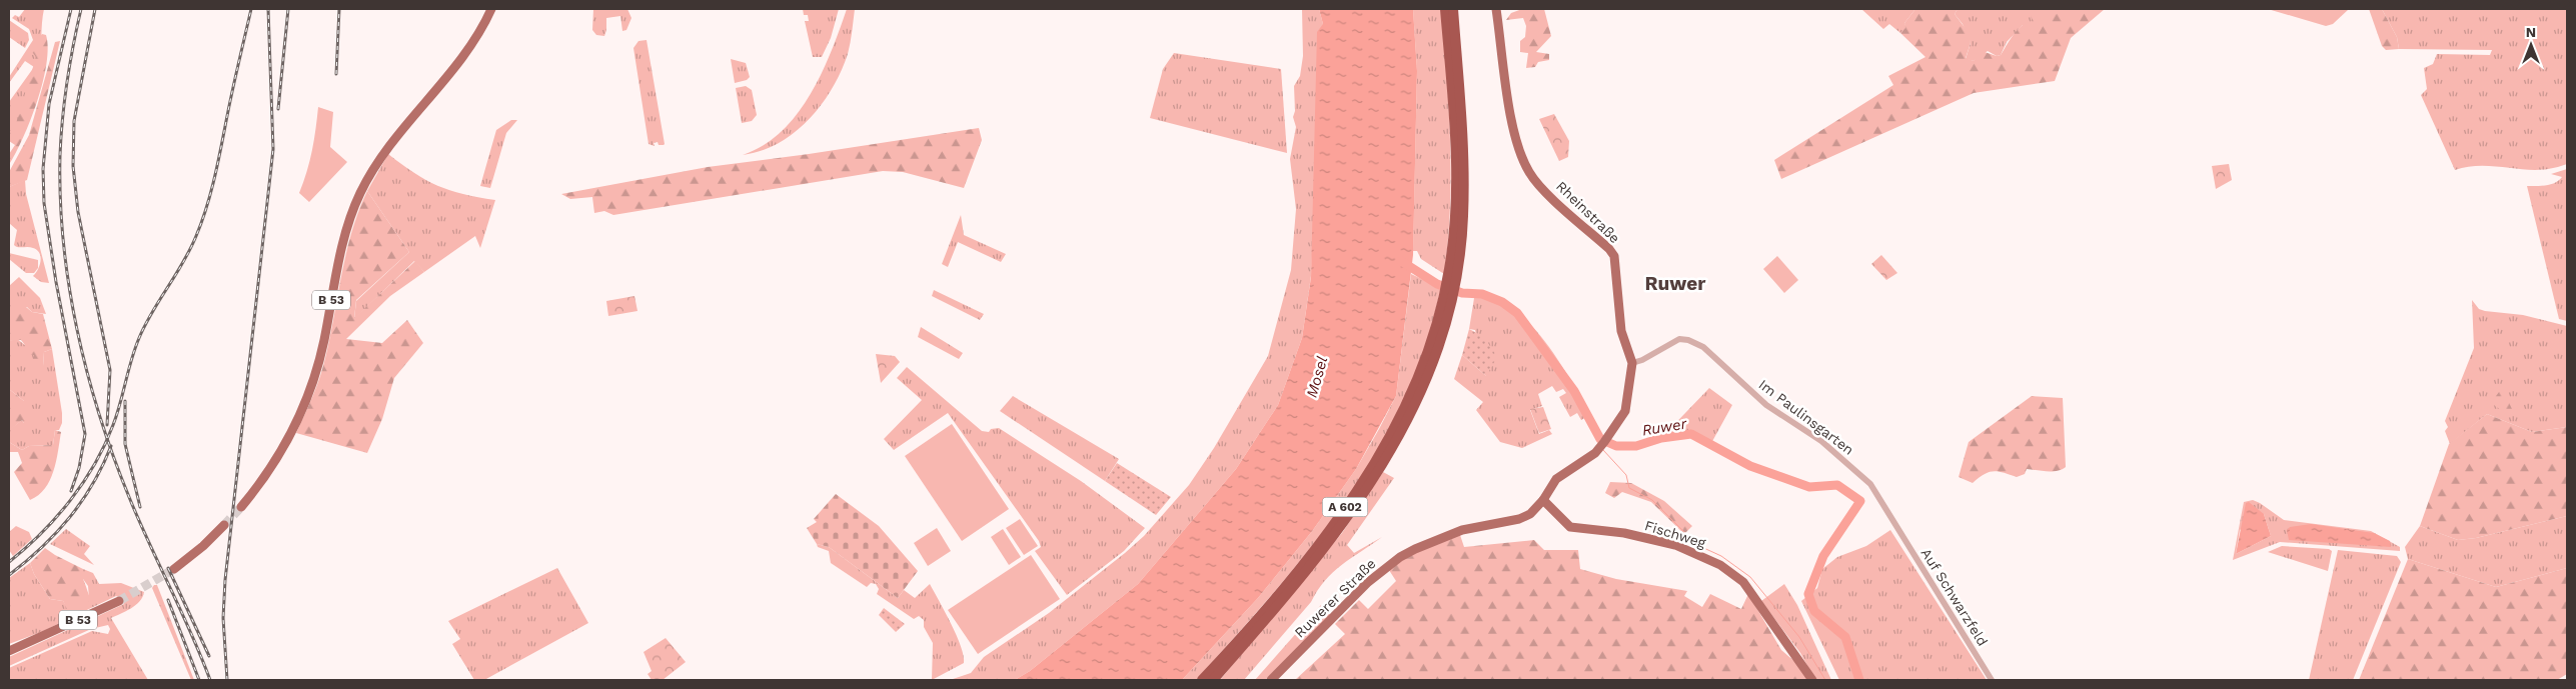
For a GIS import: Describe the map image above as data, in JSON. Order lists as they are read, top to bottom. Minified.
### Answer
{"streets":{"highway":["A 602"],"main road":["Rheinstraße","B 53","Fischweg","Ruwerer Straße"],"street":["Im Paulinsgarten","Auf Schwarzfeld"]},"crossings":[["Rheinstraße","Im Paulinsgarten"],["Rheinstraße","Ruwerer Straße"],["Im Paulinsgarten","Auf Schwarzfeld"],["Fischweg","Ruwerer Straße"]],"districts":["Ruwer"],"water":["Mosel","Ruwer"],"north":"top"}
